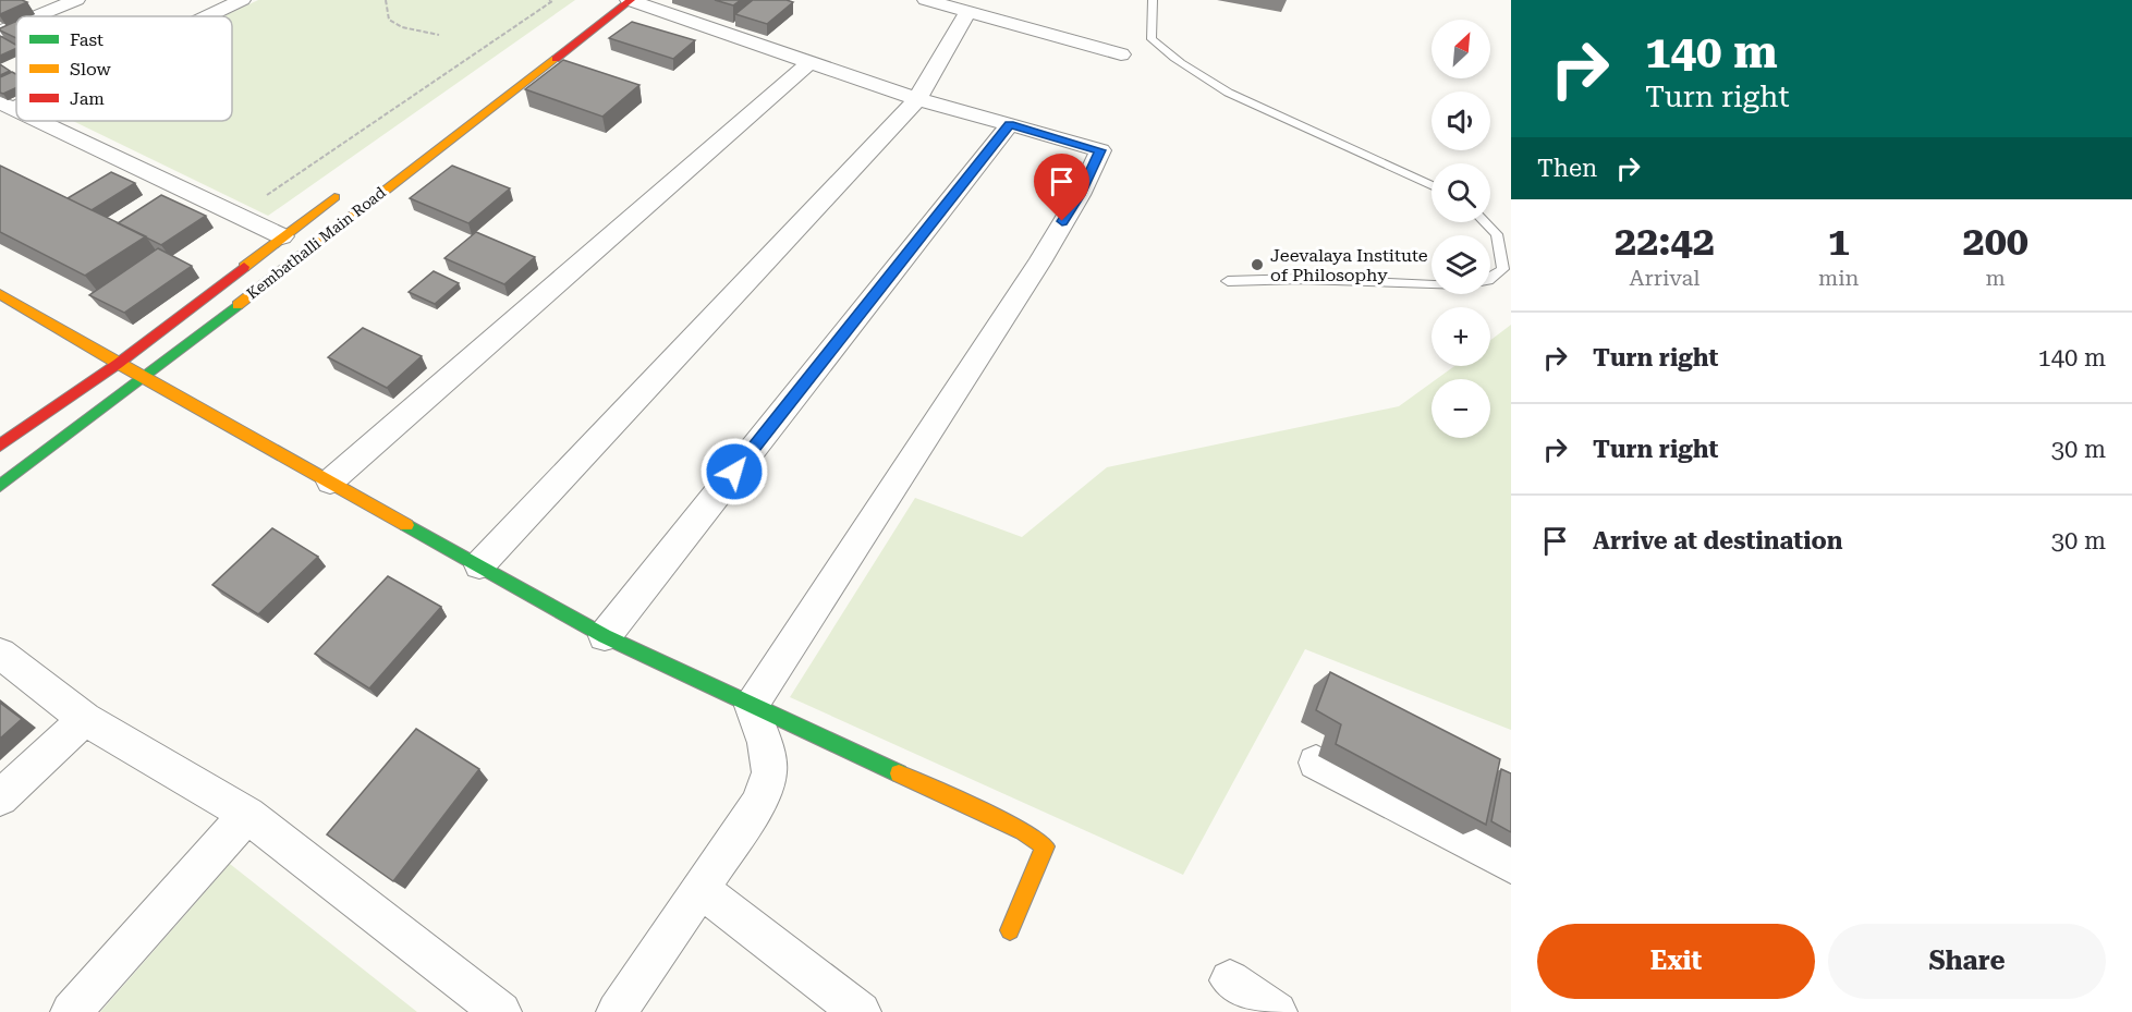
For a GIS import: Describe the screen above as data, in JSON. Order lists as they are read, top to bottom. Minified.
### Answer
{"streets":{"street":["Kembathalli Main Road"]},"places":["Jeevalaya Institute of Philosophy"],"legend":["Fast","Slow","Jam"],"north":"top right","page":{"turn":["140 m","Turn right"],"map_buttons":["+","−"],"then":"Then","eta":["22:42","Arrival","1","min","200","m"],"list":[{"name":"Turn right","value":"140 m"},{"name":"Turn right","value":"30 m"},{"name":"Arrive at destination","value":"30 m"}],"buttons":["Exit","Share"]}}
